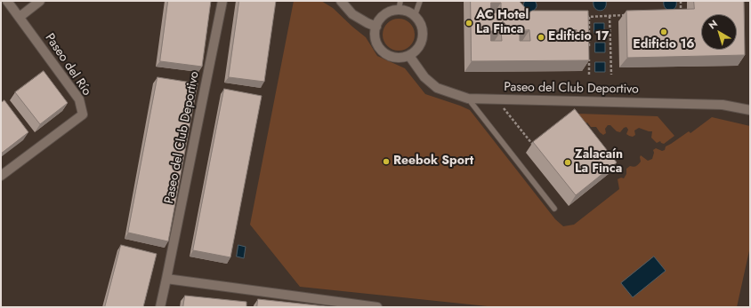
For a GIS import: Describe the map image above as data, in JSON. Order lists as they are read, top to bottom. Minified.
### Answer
{"streets":{"street":["Paseo del Río","Paseo del Club Deportivo"]},"places":["AC Hotel La Finca","Edificio 16","Edificio 17","Reebok Sport","Zalacaín La Finca"],"north":"top left"}
